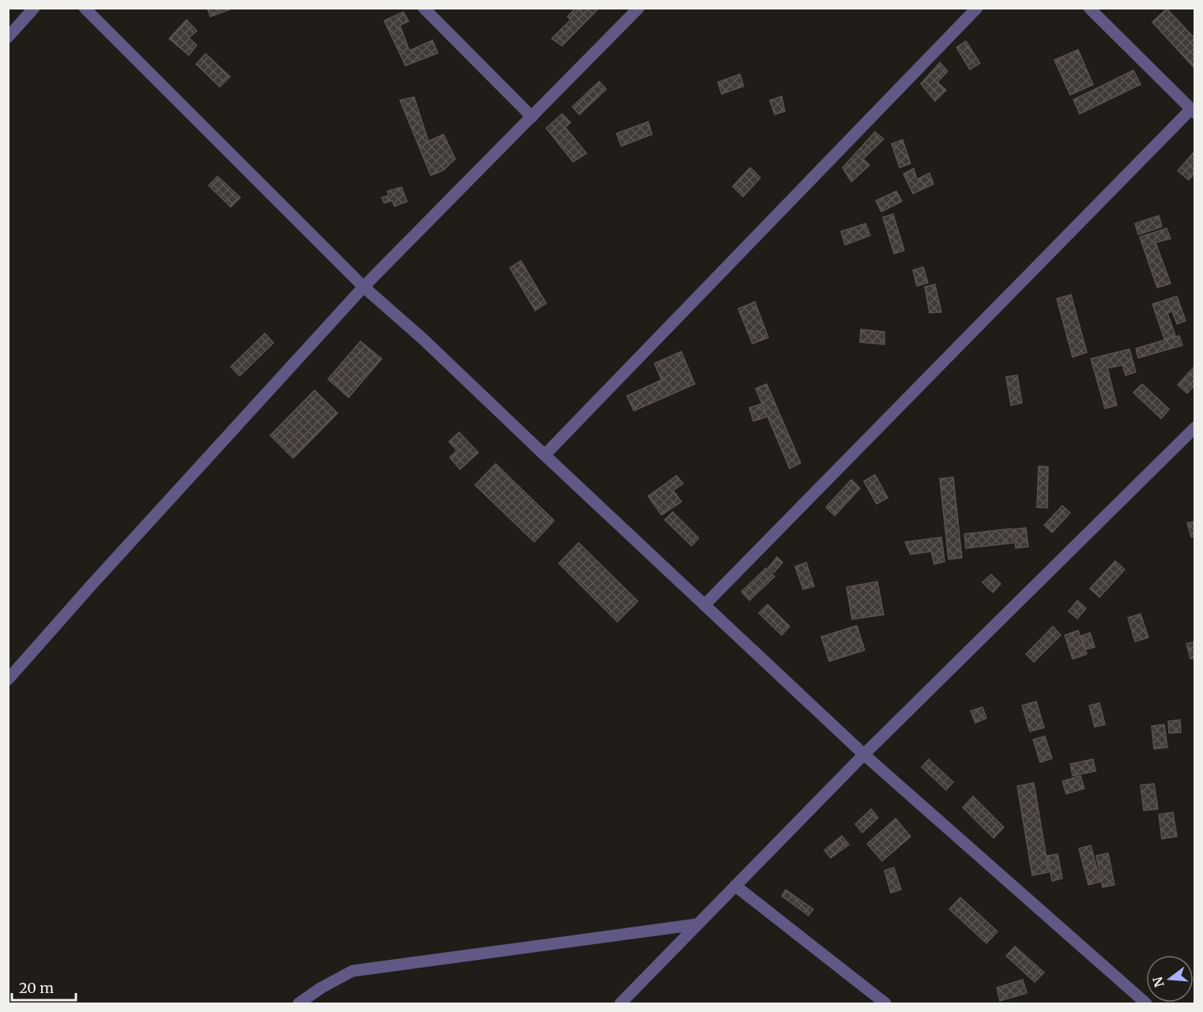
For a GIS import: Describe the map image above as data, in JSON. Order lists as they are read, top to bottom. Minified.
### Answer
{"scale_bar":"20 m","north":"left"}
